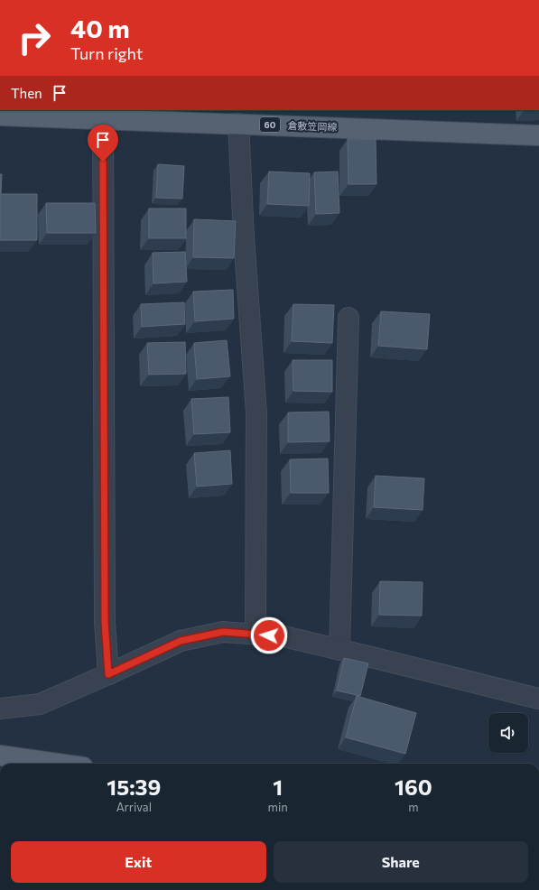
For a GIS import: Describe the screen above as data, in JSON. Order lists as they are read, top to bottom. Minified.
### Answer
{"streets":{"main road":["60","倉敷笠岡線"]},"page":{"turn":["40 m","Turn right"],"then":"Then","eta":["15:39","Arrival","1","min","160","m"],"buttons":["Exit","Share"]}}
